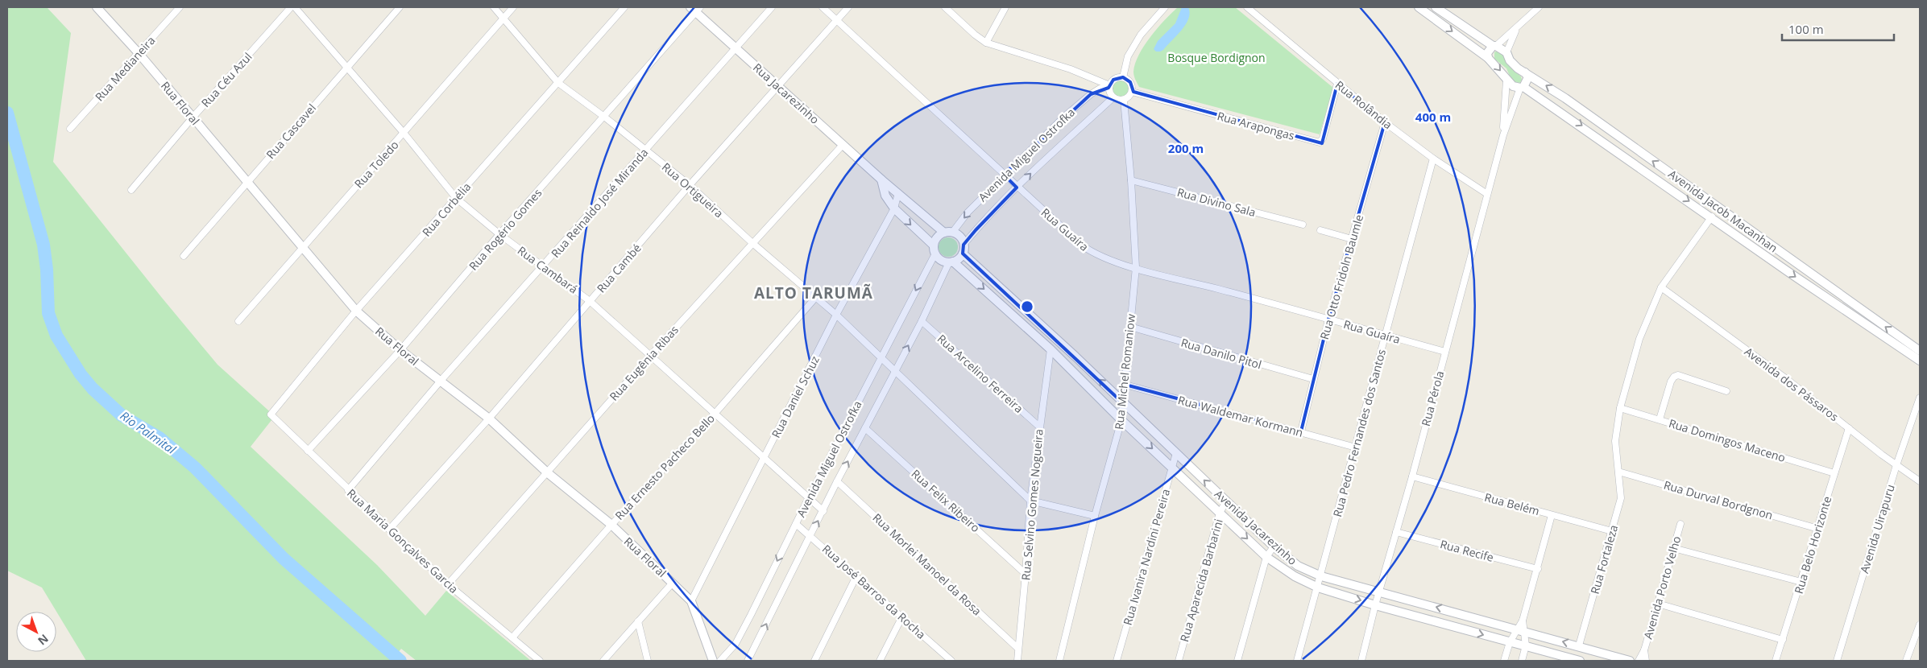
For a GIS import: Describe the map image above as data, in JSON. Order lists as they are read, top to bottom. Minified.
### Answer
{"streets":{"street":["Rua Medianeira","Rua Céu Azul","Rua Jacarezinho","Rua Floral","Rua Rolândia","Rua Arapongas","Rua Cascavel","Avenida Miguel Ostrofka","Rua Toledo","Rua Ortigueira","Rua Divino Sala","Rua Reinaldo José Miranda","Rua Corbélia","Avenida Jacob Macanhan","Rua Rogério Gomes","Rua Guaíra","Rua Cambé","Rua Cambará","Rua Otto Fridoln Baumle","Rua Danilo Pitol","Rua Eugênia Ribas","Rua Michel Romaniow","Rua Arcelino Ferreira","Avenida dos Pássaros","Rua Daniel Schuz","Rua Pérola","Rua Waldemar Kormann","Rua Pedro Fernandes dos Santos","Rua Domingos Maceno","Rua Ernesto Pacheco Bello","Rua Durval Bordgnon","Rua Felix Ribeiro","Rua Belém","Rua Selvino Gomes Nogueira","Avenida Jacarezinho","Avenida Uirapuru","Rua Maria Gonçalves Garcia","Rua Belo Horizonte","Rua Recife","Rua Ivanira Nardini Pereira","Rua Fortaleza","Rua Morlei Manoel da Rosa","Rua Aparecida Barbarini","Avenida Porto Velho","Rua José Barros da Rocha"]},"crossings":[["Rua Medianeira","Rua Floral"],["Rua Céu Azul","Rua Floral"],["Rua Jacarezinho","Avenida Miguel Ostrofka"],["Rua Jacarezinho","Rua Reinaldo José Miranda"],["Rua Jacarezinho","Rua Rogério Gomes"],["Rua Jacarezinho","Rua Cambé"],["Rua Jacarezinho","Rua Eugênia Ribas"],["Rua Jacarezinho","Rua Daniel Schuz"],["Rua Jacarezinho","Avenida Jacarezinho"],["Rua Floral","Rua Cascavel"],["Rua Floral","Rua Toledo"],["Rua Floral","Rua Reinaldo José Miranda"],["Rua Floral","Rua Corbélia"],["Rua Floral","Rua Rogério Gomes"],["Rua Floral","Rua Cambé"],["Rua Floral","Rua Eugênia Ribas"],["Rua Floral","Rua Daniel Schuz"],["Rua Floral","Rua Ernesto Pacheco Bello"],["Rua Rolândia","Rua Arapongas"],["Rua Rolândia","Rua Otto Fridoln Baumle"],["Rua Rolândia","Rua Pérola"],["Rua Rolândia","Rua Pedro Fernandes dos Santos"],["Rua Arapongas","Avenida Miguel Ostrofka"],["Rua Arapongas","Rua Michel Romaniow"],["Rua Cascavel","Rua Cambará"],["Avenida Miguel Ostrofka","Rua Ortigueira"],["Avenida Miguel Ostrofka","Rua Guaíra"],["Avenida Miguel Ostrofka","Rua Cambará"],["Avenida Miguel Ostrofka","Rua Michel Romaniow"],["Avenida Miguel Ostrofka","Rua Arcelino Ferreira"],["Avenida Miguel Ostrofka","Rua Felix Ribeiro"],["Avenida Miguel Ostrofka","Avenida Jacarezinho"],["Avenida Miguel Ostrofka","Rua Morlei Manoel da Rosa"],["Avenida Miguel Ostrofka","Rua José Barros da Rocha"],["Rua Toledo","Rua Ortigueira"],["Rua Toledo","Rua Cambará"],["Rua Ortigueira","Rua Reinaldo José Miranda"],["Rua Ortigueira","Rua Corbélia"],["Rua Ortigueira","Rua Rogério Gomes"],["Rua Ortigueira","Rua Cambé"],["Rua Ortigueira","Rua Eugênia Ribas"],["Rua Ortigueira","Rua Daniel Schuz"],["Rua Ortigueira","Rua Ernesto Pacheco Bello"],["Rua Ortigueira","Rua Selvino Gomes Nogueira"],["Rua Divino Sala","Rua Michel Romaniow"],["Rua Reinaldo José Miranda","Rua Cambará"],["Rua Reinaldo José Miranda","Rua Maria Gonçalves Garcia"],["Rua Corbélia","Rua Cambará"],["Rua Corbélia","Rua Maria Gonçalves Garcia"],["Avenida Jacob Macanhan","Rua Pérola"],["Avenida Jacob Macanhan","Rua Fortaleza"],["Rua Rogério Gomes","Rua Cambará"],["Rua Rogério Gomes","Rua Maria Gonçalves Garcia"],["Rua Guaíra","Rua Cambé"],["Rua Guaíra","Rua Otto Fridoln Baumle"],["Rua Guaíra","Rua Michel Romaniow"],["Rua Guaíra","Rua Pérola"],["Rua Guaíra","Rua Pedro Fernandes dos Santos"],["Rua Cambé","Rua Cambará"],["Rua Cambé","Rua Maria Gonçalves Garcia"],["Rua Cambará","Rua Eugênia Ribas"],["Rua Cambará","Rua Daniel Schuz"],["Rua Cambará","Rua Ernesto Pacheco Bello"],["Rua Otto Fridoln Baumle","Rua Danilo Pitol"],["Rua Otto Fridoln Baumle","Rua Waldemar Kormann"],["Rua Danilo Pitol","Rua Michel Romaniow"],["Rua Eugênia Ribas","Rua Maria Gonçalves Garcia"],["Rua Michel Romaniow","Rua Waldemar Kormann"],["Rua Michel Romaniow","Avenida Jacarezinho"],["Rua Arcelino Ferreira","Rua Selvino Gomes Nogueira"],["Avenida dos Pássaros","Avenida Uirapuru"],["Avenida dos Pássaros","Rua Belo Horizonte"],["Avenida dos Pássaros","Rua Fortaleza"],["Rua Pérola","Rua Belém"],["Rua Pérola","Avenida Jacarezinho"],["Rua Pérola","Rua Recife"],["Rua Waldemar Kormann","Rua Pedro Fernandes dos Santos"],["Rua Pedro Fernandes dos Santos","Avenida Jacarezinho"],["Rua Domingos Maceno","Rua Belo Horizonte"],["Rua Domingos Maceno","Rua Fortaleza"],["Rua Ernesto Pacheco Bello","Rua Maria Gonçalves Garcia"],["Rua Durval Bordgnon","Rua Belo Horizonte"],["Rua Durval Bordgnon","Rua Fortaleza"],["Rua Felix Ribeiro","Rua Selvino Gomes Nogueira"],["Rua Belém","Rua Fortaleza"],["Rua Selvino Gomes Nogueira","Avenida Jacarezinho"],["Rua Selvino Gomes Nogueira","Rua Morlei Manoel da Rosa"],["Avenida Jacarezinho","Rua Ivanira Nardini Pereira"],["Avenida Jacarezinho","Rua Fortaleza"],["Avenida Jacarezinho","Rua Aparecida Barbarini"]],"districts":["ALTO TARUMÃ"],"water":["Rio Palmital"],"parks":["Bosque Bordignon"],"scale_bar":"100 m","north":"bottom right","rings":["400 m","200 m"]}
